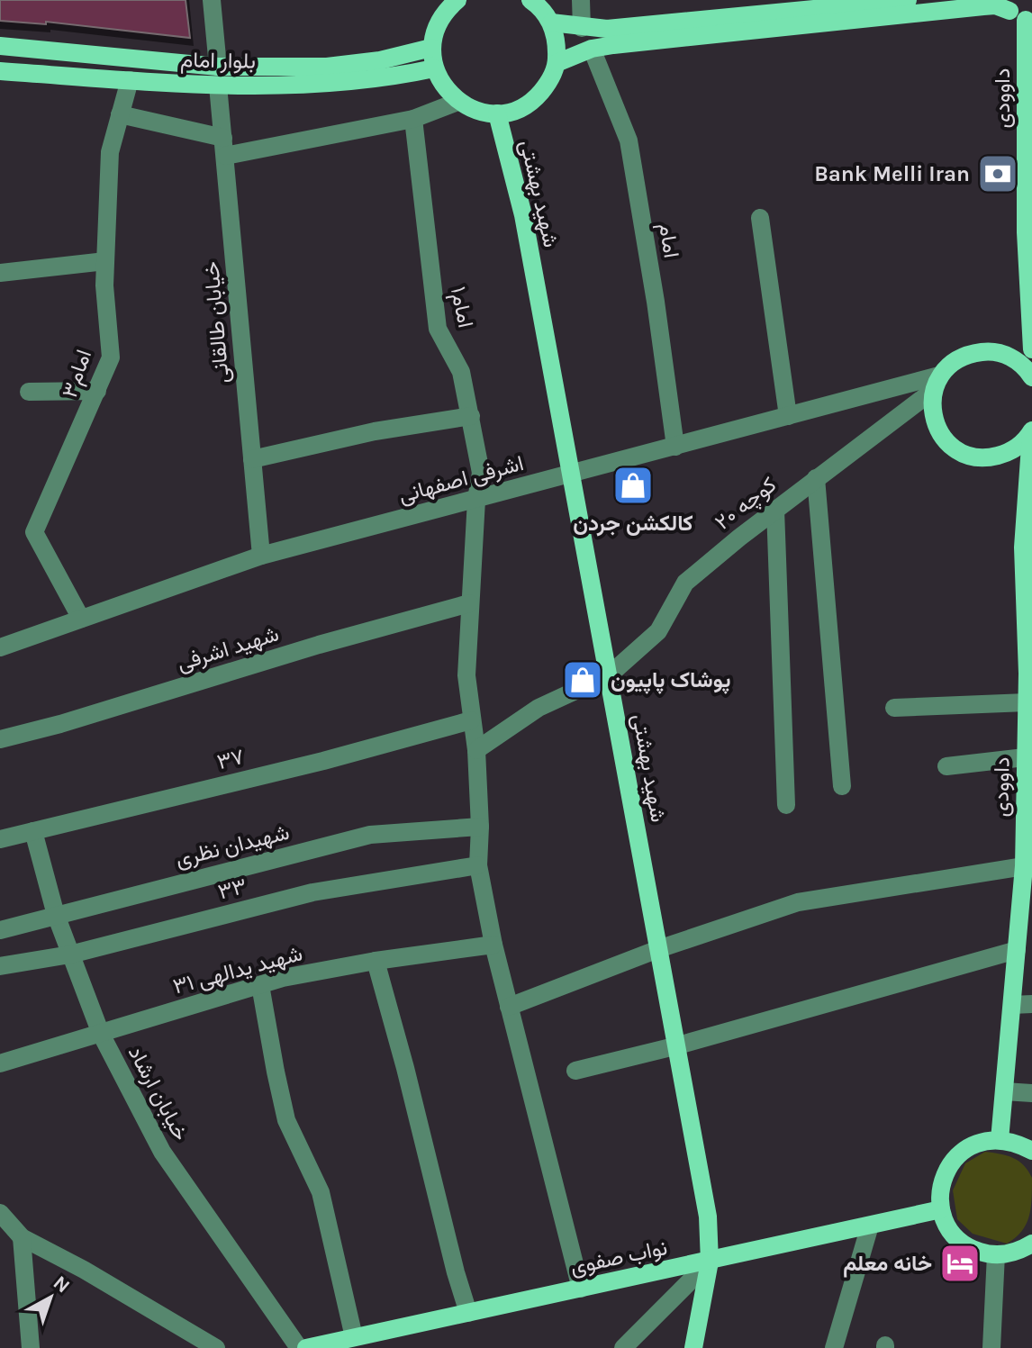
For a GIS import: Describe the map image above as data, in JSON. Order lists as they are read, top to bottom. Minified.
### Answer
{"streets":{"main road":["بلوار امام","داوودی","شهید بهشتی","نواب صفوی"],"street":["امام","امام۱","خیابان طالقانی","امام۳","اشرفی اصفهانی","کوچه ۲۰","شهید اشرفی","۳۷","شهیدان نظری","۳۳","۳۱ شهید یدالهی","خیابان ارشاد"]},"crossings":[["بلوار امام","خیابان طالقانی"],["بلوار امام","امام۳"],["شهید بهشتی","اشرفی اصفهانی"],["شهید بهشتی","کوچه ۲۰"],["شهید بهشتی","نواب صفوی"],["امام","اشرفی اصفهانی"],["امام۱","اشرفی اصفهانی"],["امام۱","کوچه ۲۰"],["امام۱","شهید اشرفی"],["امام۱","۳۷"],["امام۱","شهیدان نظری"],["امام۱","۳۳"],["امام۱","۳۱ شهید یدالهی"],["امام۱","نواب صفوی"],["خیابان طالقانی","اشرفی اصفهانی"],["امام۳","اشرفی اصفهانی"],["اشرفی اصفهانی","کوچه ۲۰"],["۳۷","خیابان ارشاد"],["شهیدان نظری","خیابان ارشاد"],["۳۳","خیابان ارشاد"],["۳۱ شهید یدالهی","خیابان ارشاد"]],"places":{"bank":["Bank Melli Iran"],"shop":["کالکشن جردن","پوشاک پاپیون"],"hotel":["خانه معلم"]},"north":"top right"}
